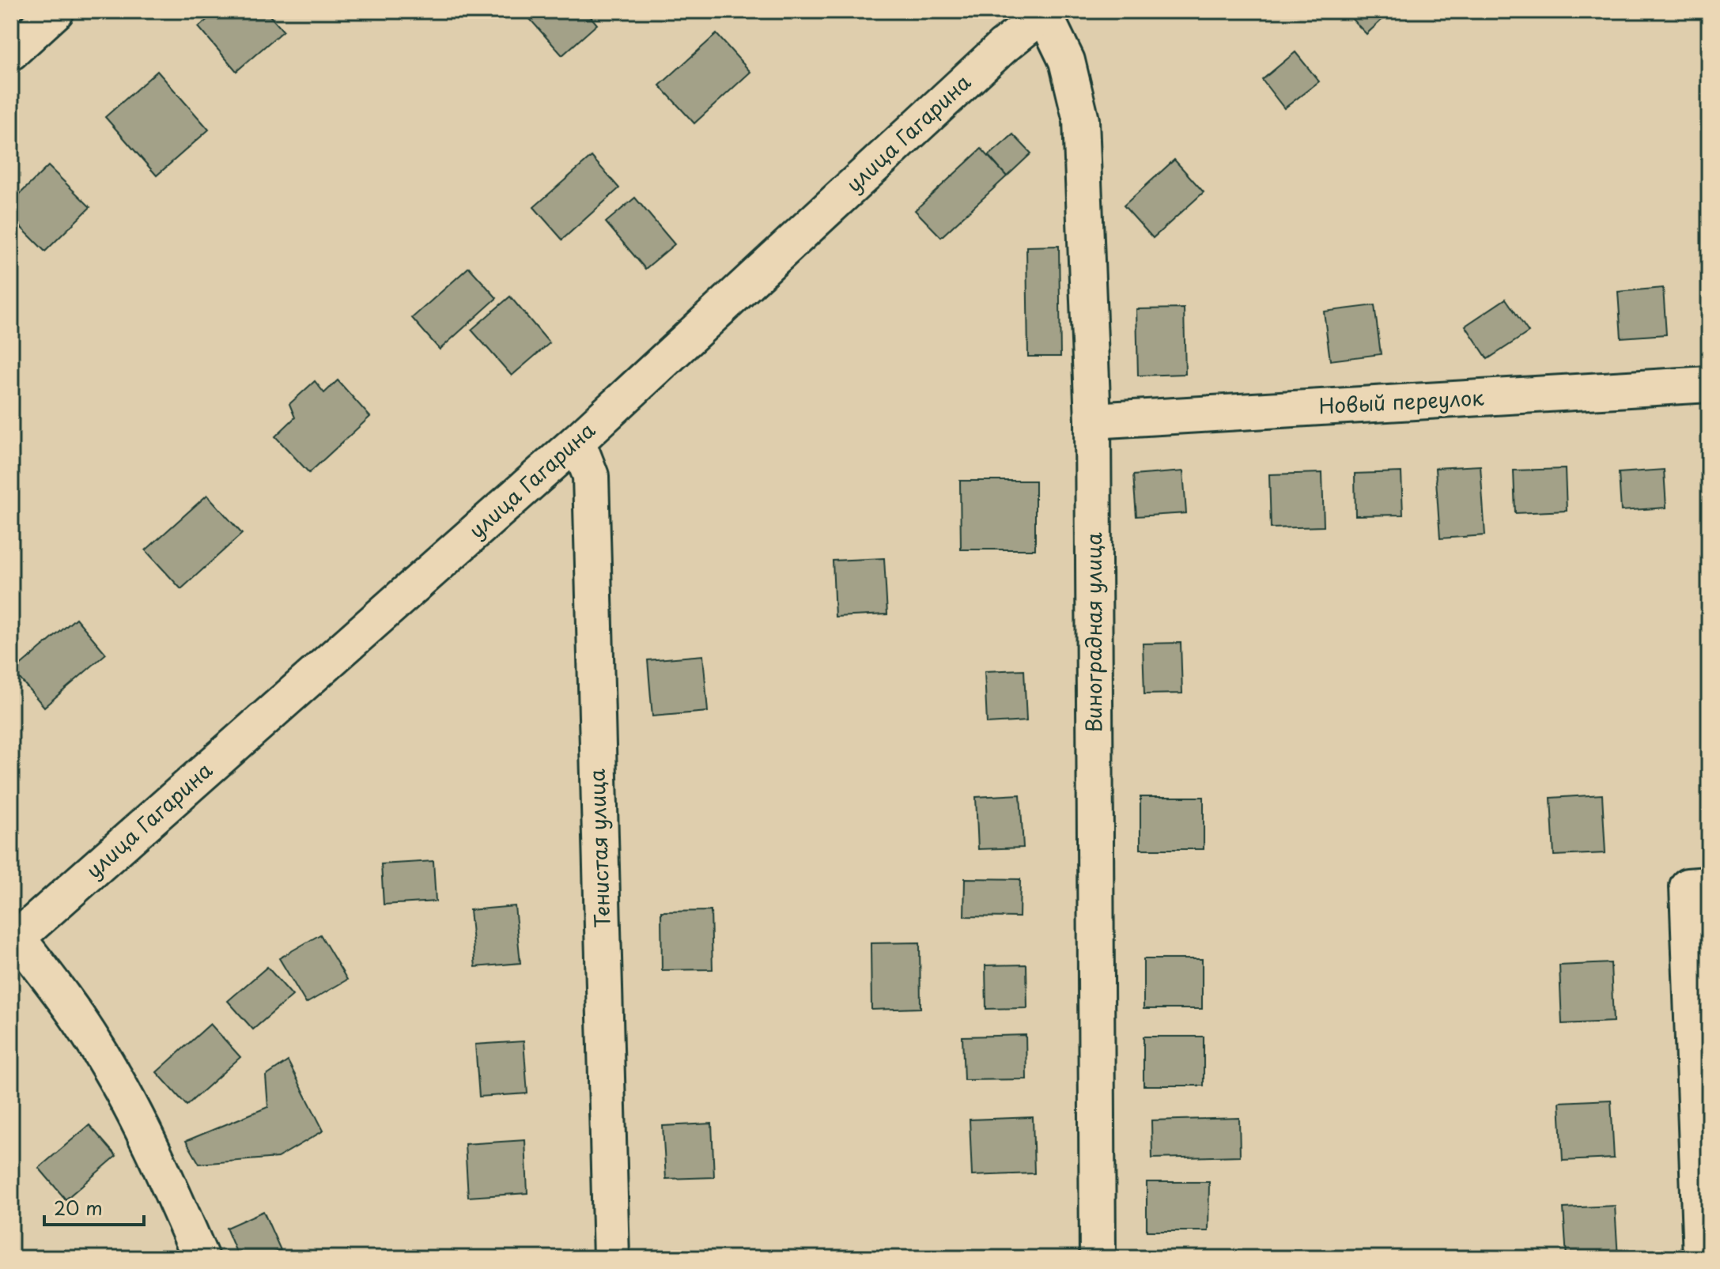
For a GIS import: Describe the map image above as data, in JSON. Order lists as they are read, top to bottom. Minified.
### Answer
{"streets":{"street":["улица Гагарина","Новый переулок","Виноградная улица","Тенистая улица"]},"crossings":[["улица Гагарина","Виноградная улица"],["улица Гагарина","Тенистая улица"],["Новый переулок","Виноградная улица"]],"scale_bar":"20 m"}
